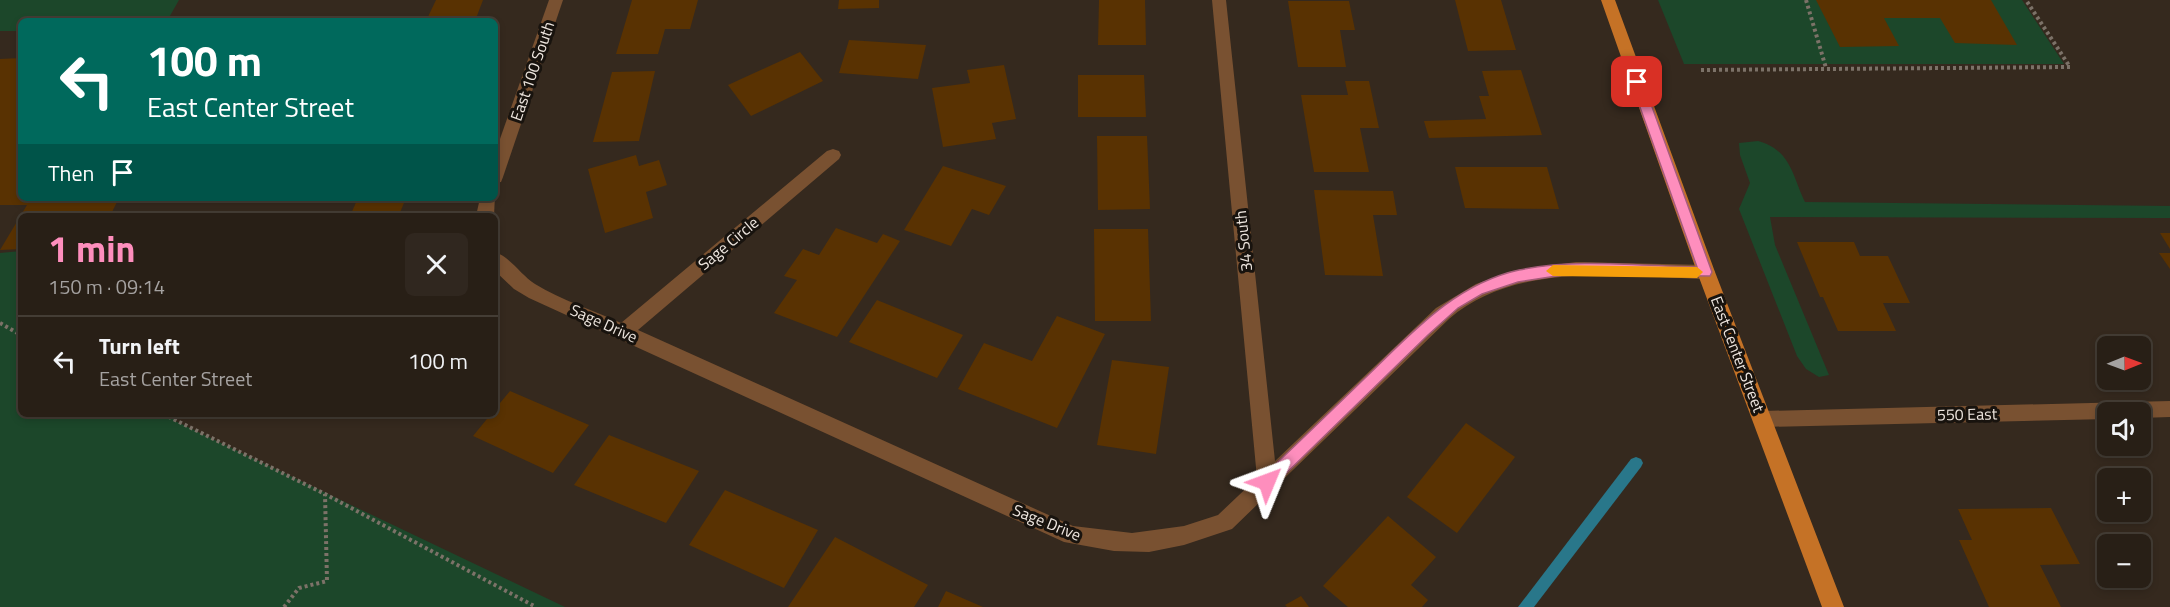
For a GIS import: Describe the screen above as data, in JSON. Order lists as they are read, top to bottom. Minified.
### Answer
{"streets":{"main road":["East Center Street"],"street":["East 100 South","34 South","Sage Circle","Sage Drive","550 East"]},"crossings":[["34 South","Sage Drive"],["Sage Circle","Sage Drive"],["Sage Drive","East Center Street"],["East Center Street","550 East"]],"north":"right","page":{"turn":["100 m","East Center Street"],"then":"Then","heading":["1 min","150 m · 09:14"],"list":[{"name":"Turn left","note":"East Center Street","value":"100 m"}],"map_buttons":["+","−"]}}
